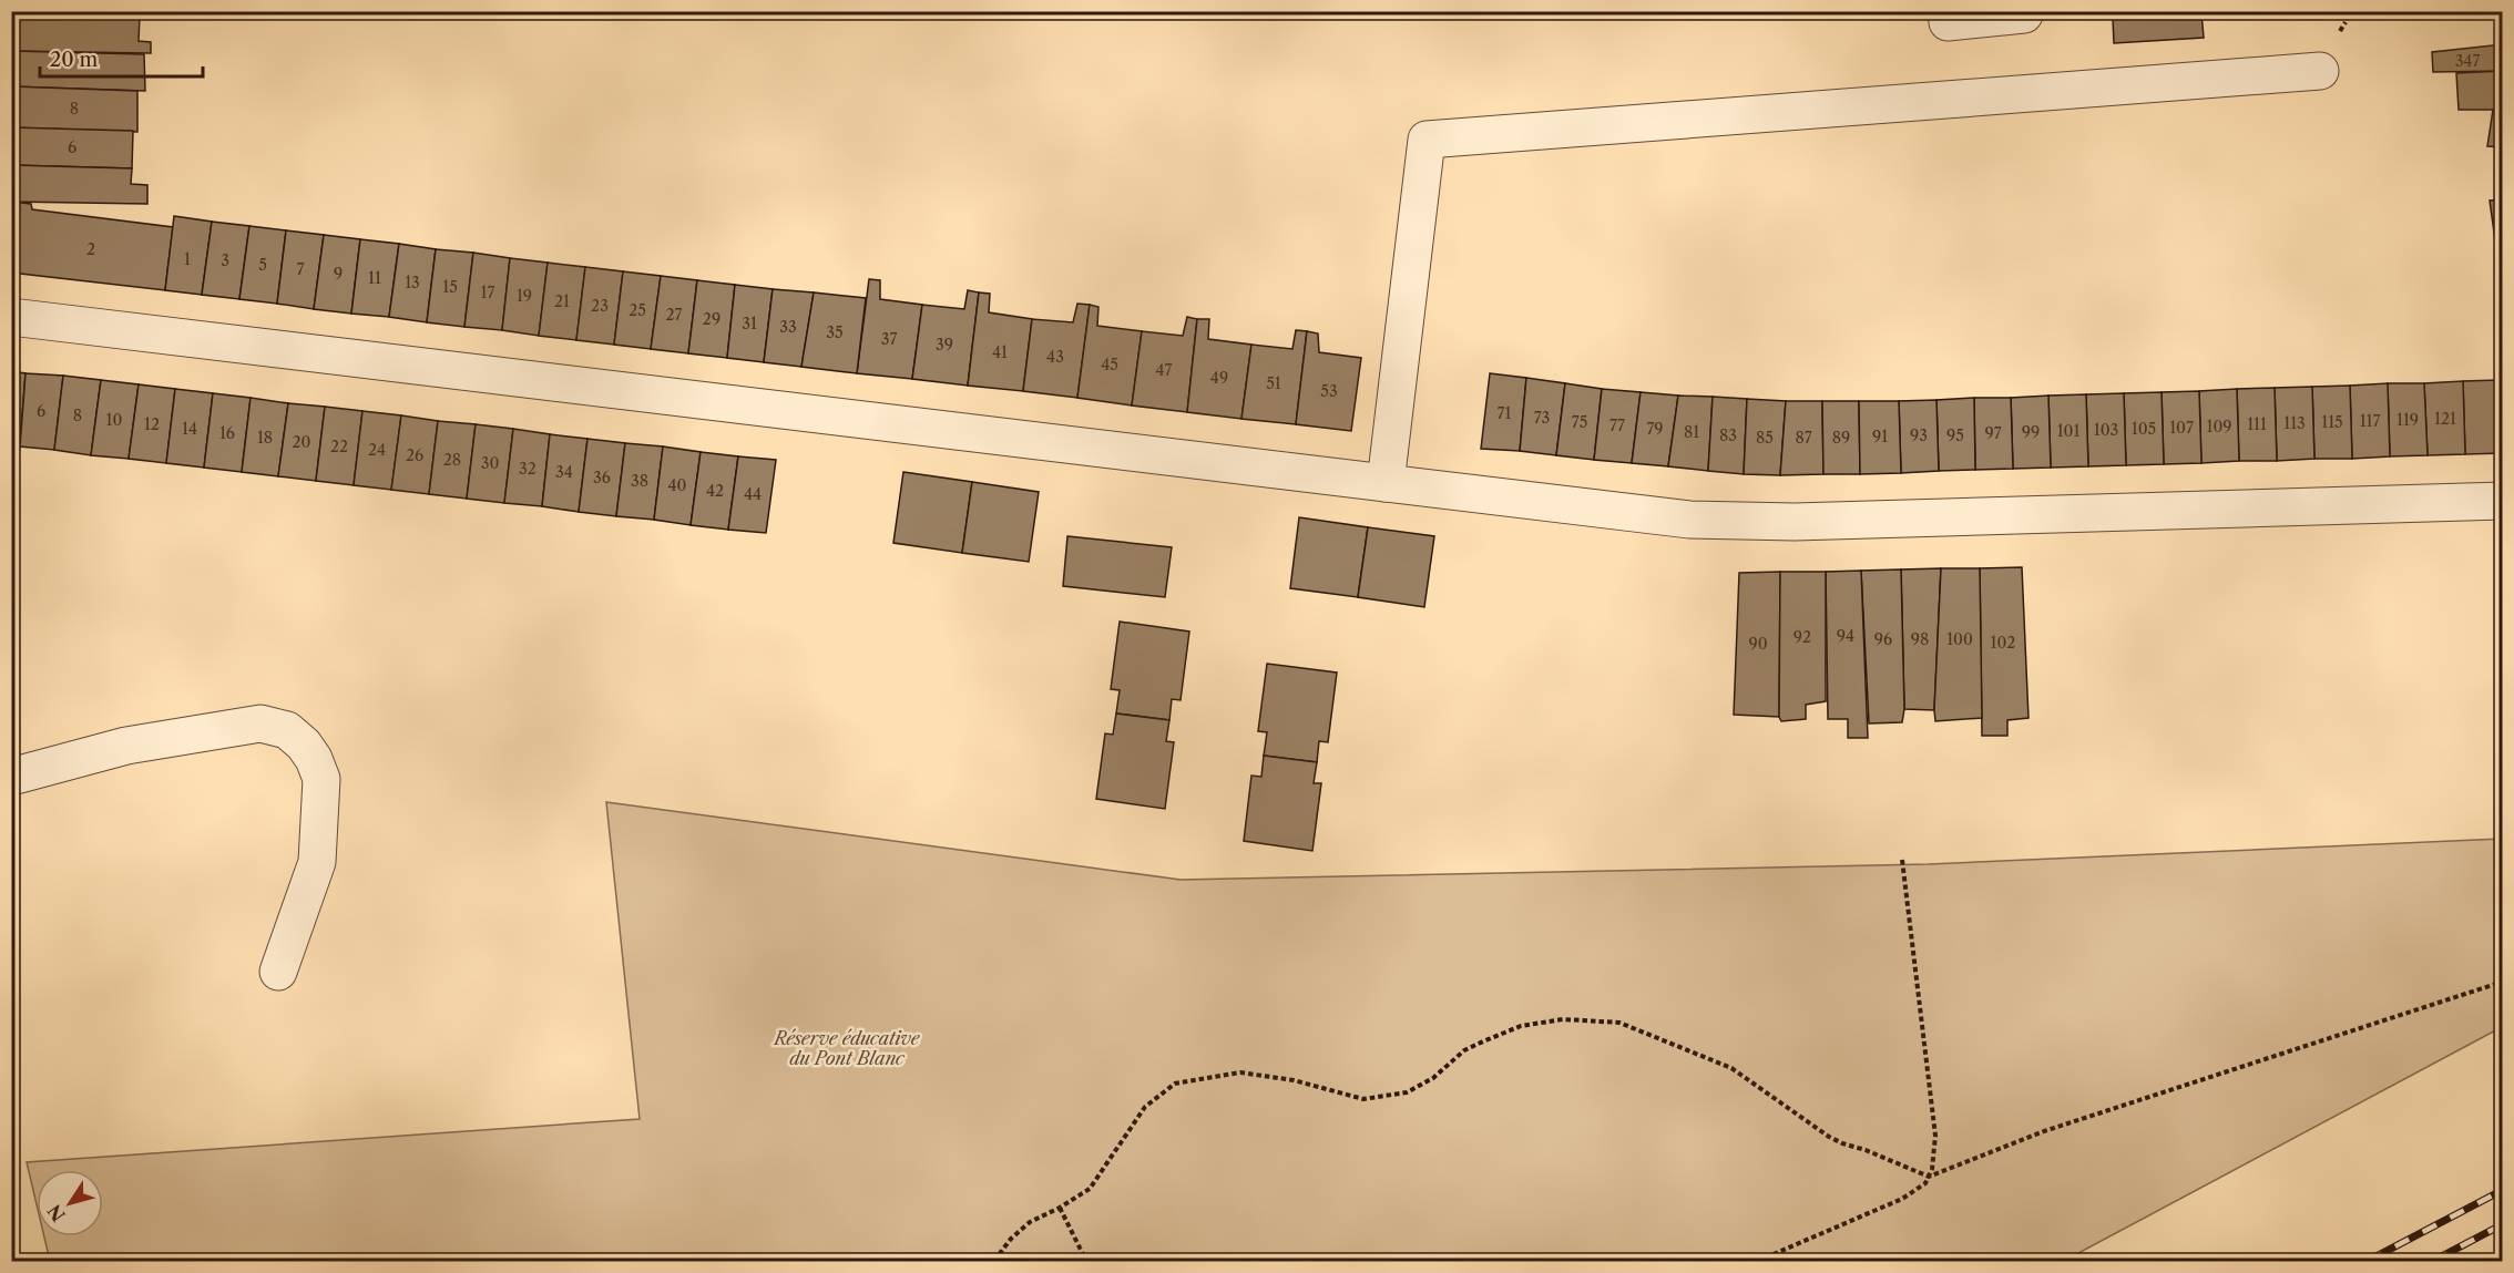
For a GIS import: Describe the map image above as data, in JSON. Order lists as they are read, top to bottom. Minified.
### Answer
{"parks":["Réserve éducative du Pont Blanc"],"house_numbers":["347","8","6","2","1","3","5","7","9","11","13","15","17","19","21","23","25","27","29","31","33","35","37","39","41","43","45","47","49","51","53","6","71","8","73","121","10","119","117","75","115","113","12","111","77","109","107","14","79","105","103","101","81","99","16","97","83","93","95","91","18","85","87","89","20","22","24","26","28","30","32","34","36","38","40","42","44","94","92","96","98","100","102","90"],"scale_bar":"20 m","north":"bottom left"}
